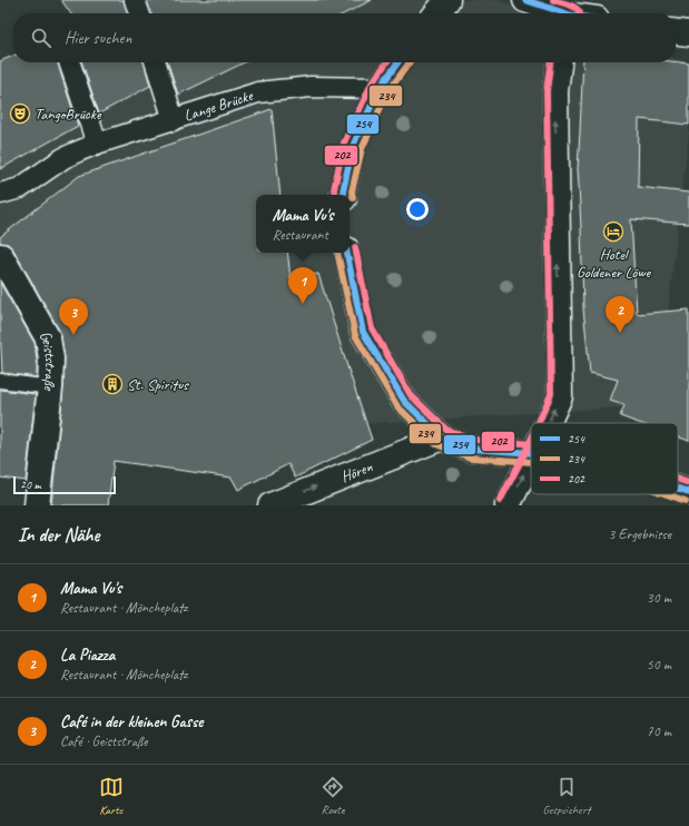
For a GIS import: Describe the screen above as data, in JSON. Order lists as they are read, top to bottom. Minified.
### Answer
{"streets":{"street":["Lange Brücke","Geiststraße","Hören"]},"one_way":["Hören"],"places":{"theatre":["TangoBrücke"],"hotel":["Hotel Goldener Löwe"],"building":["St. Spiritus"]},"lines":["transit line 254","transit line 202","transit line 234"],"legend":["254","234","202"],"scale_bar":"20 m","page":{"search":"Hier suchen","popup":["Mama Vu's","Restaurant"],"pins":["1","2","3"],"scale":"20 m","heading":["In der Nähe","3 Ergebnisse"],"list":[{"mark":"1","name":"Mama Vu's","note":"Restaurant · Möncheplatz","value":"30 m"},{"mark":"2","name":"La Piazza","note":"Restaurant · Möncheplatz","value":"50 m"},{"mark":"3","name":"Café in der kleinen Gasse","note":"Café · Geiststraße","value":"70 m"}],"nav":["Karte","Route","Gespeichert"]}}
